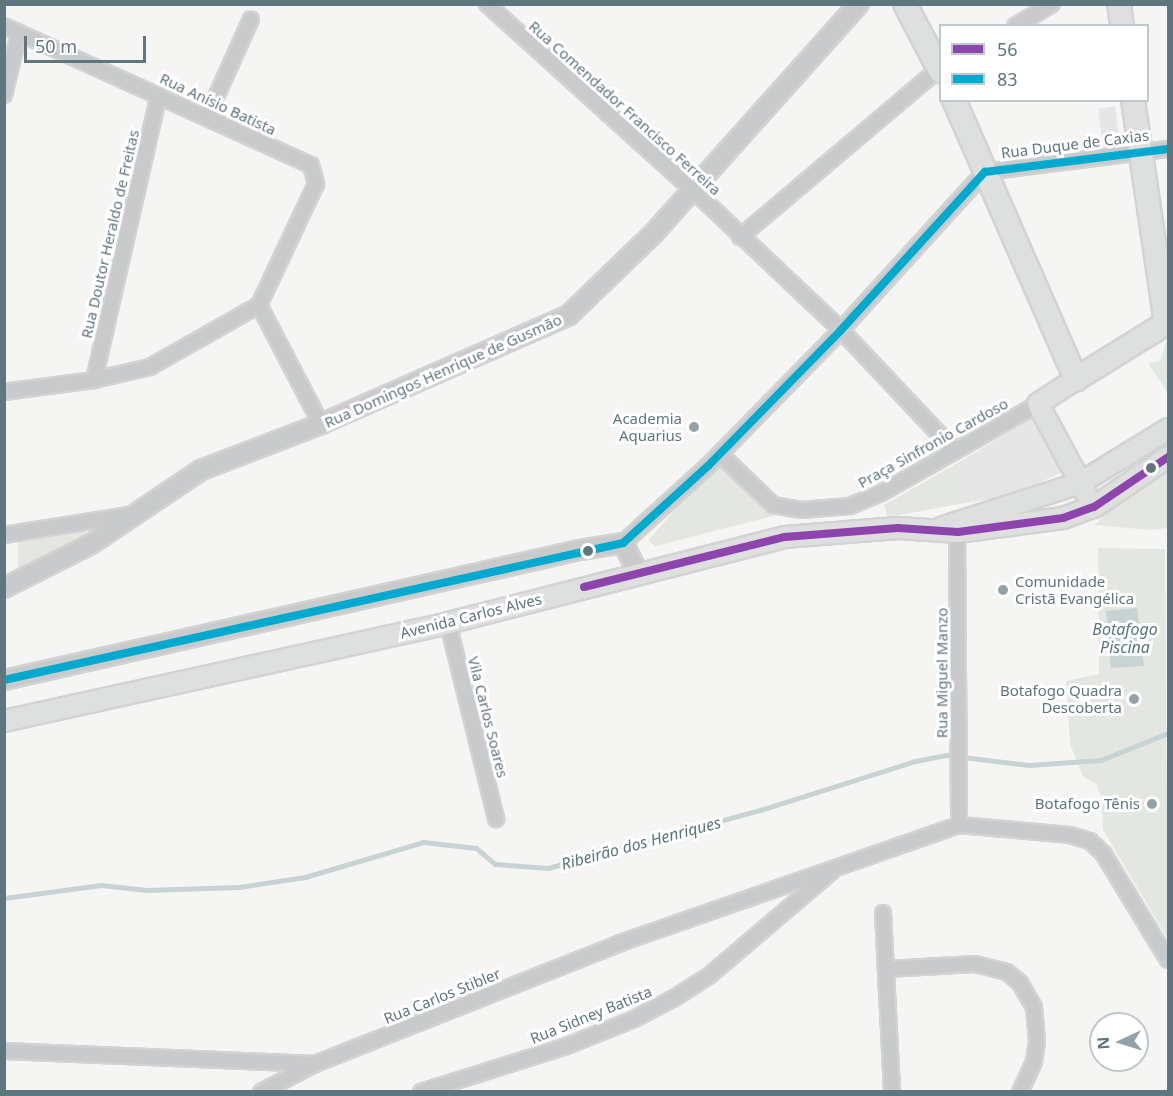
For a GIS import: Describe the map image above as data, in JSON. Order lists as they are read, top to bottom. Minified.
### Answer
{"streets":{"main road":["Avenida Carlos Alves"],"street":["Rua Anísio Batista","Rua Comendador Francisco Ferreira","Rua Duque de Caxias","Rua Doutor Heraldo de Freitas","Rua Domingos Henrique de Gusmão","Praça Sinfronio Cardoso","Rua Miguel Manzo","Vila Carlos Soares","Rua Carlos Stibler","Rua Sidney Batista"]},"crossings":[["Rua Anísio Batista","Rua Doutor Heraldo de Freitas"],["Rua Comendador Francisco Ferreira","Rua Domingos Henrique de Gusmão"],["Rua Comendador Francisco Ferreira","Praça Sinfronio Cardoso"],["Avenida Carlos Alves","Rua Miguel Manzo"],["Avenida Carlos Alves","Vila Carlos Soares"],["Rua Miguel Manzo","Rua Carlos Stibler"],["Rua Carlos Stibler","Rua Sidney Batista"]],"water":["Botafogo Piscina","Ribeirão dos Henriques"],"places":["Academia Aquarius","Comunidade Cristã Evangélica","Botafogo Quadra Descoberta","Botafogo Tênis"],"lines":["transit line 83","transit line 56"],"legend":["56","83"],"scale_bar":"50 m","north":"left"}
